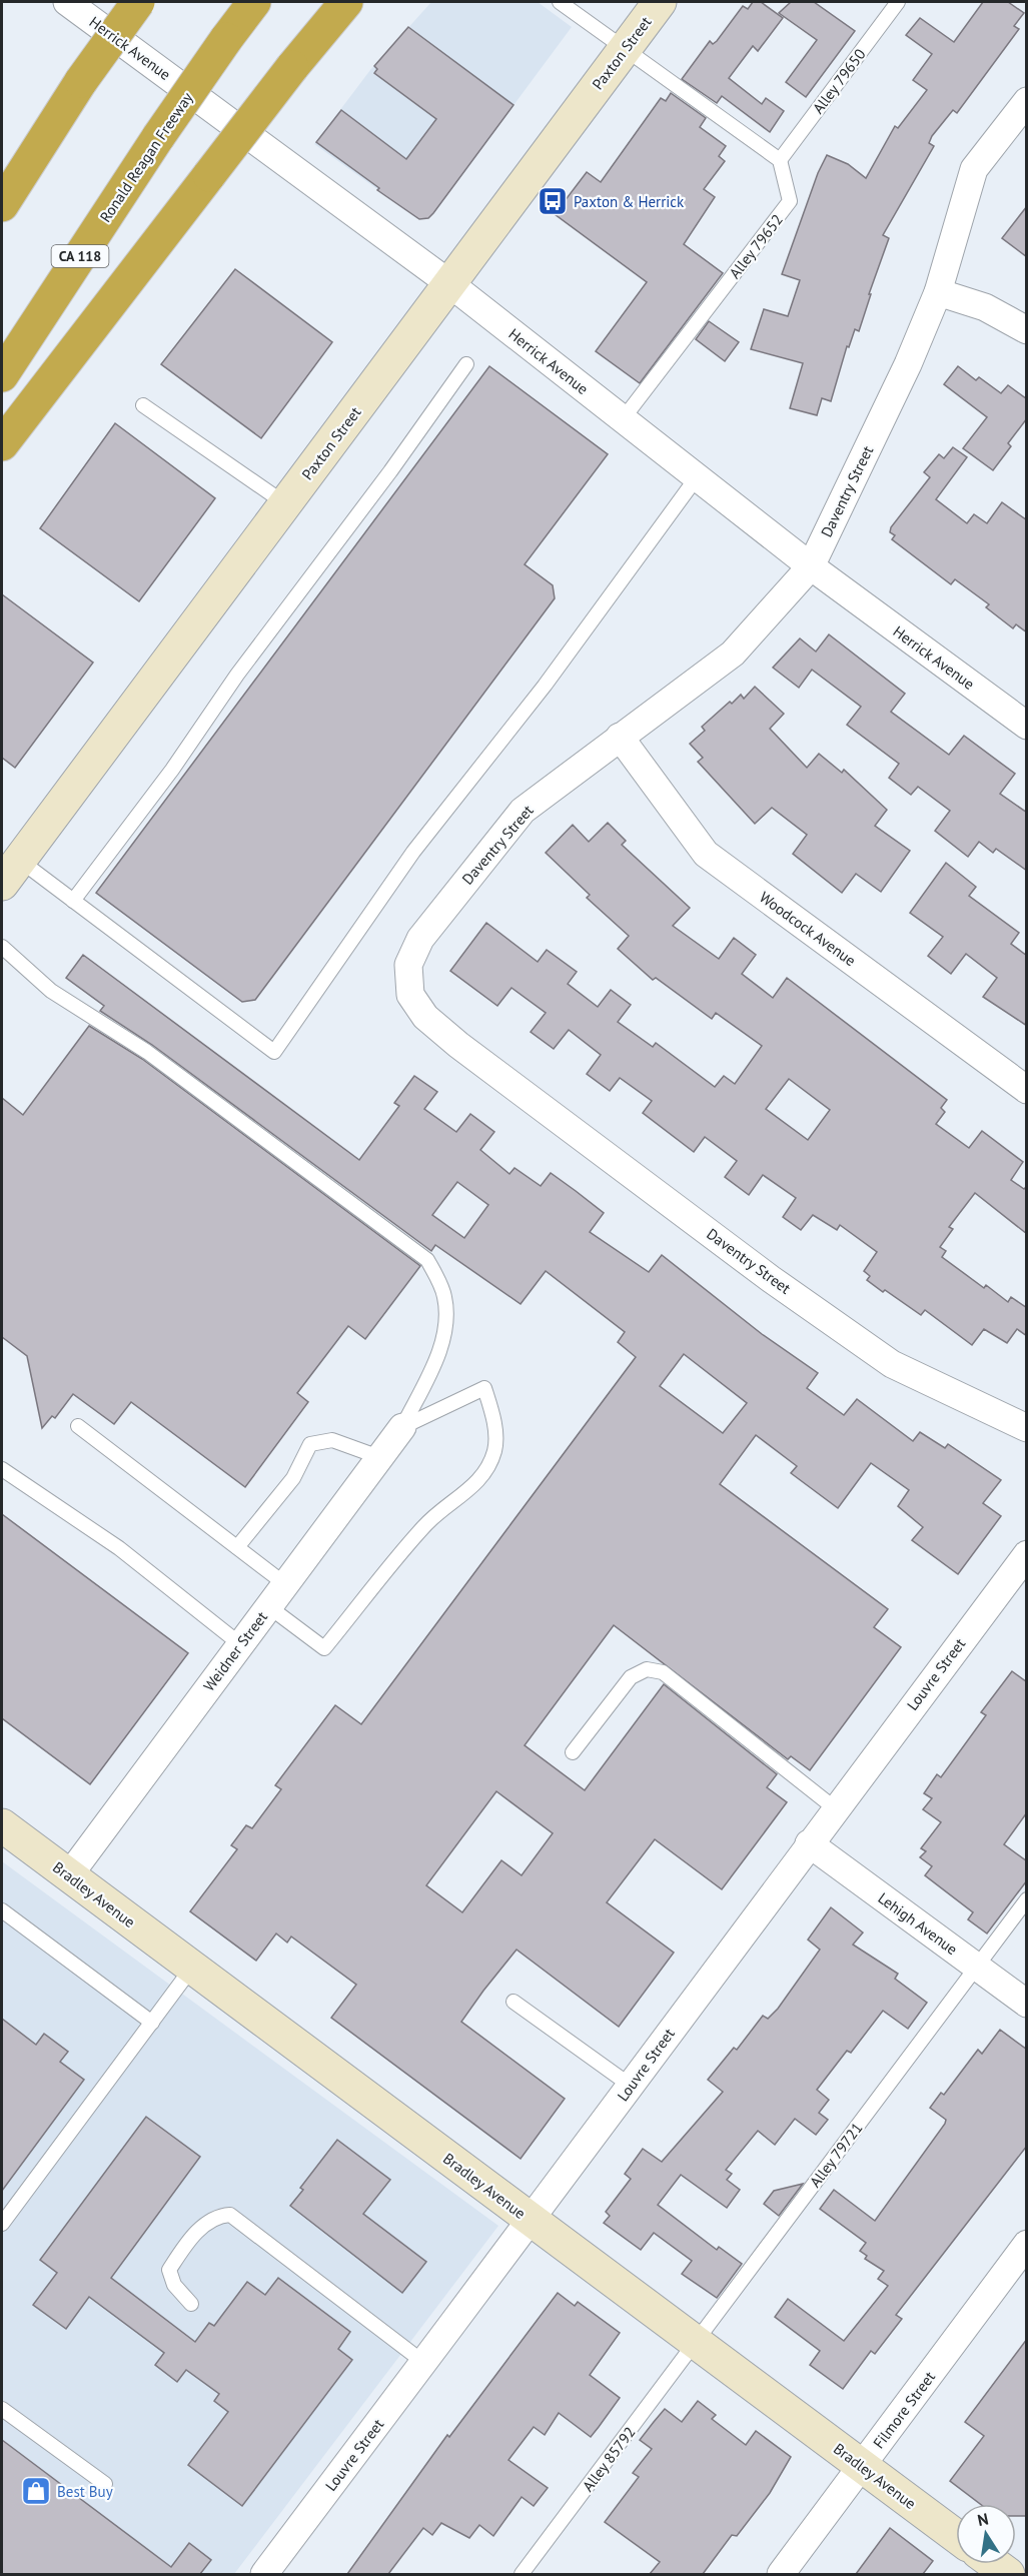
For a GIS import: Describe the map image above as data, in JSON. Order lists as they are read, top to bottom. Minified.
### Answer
{"streets":{"highway":["Ronald Reagan Freeway","CA 118"],"street":["Herrick Avenue","Paxton Street","Daventry Street","Woodcock Avenue","Weidner Street","Louvre Street","Bradley Avenue","Lehigh Avenue","Filmore Street"],"lane":["Alley 79650","Alley 79652","Alley 79721","Alley 85792"]},"crossings":[["Herrick Avenue","Paxton Street"],["Herrick Avenue","Alley 79652"],["Herrick Avenue","Daventry Street"],["Alley 79650","Alley 79652"],["Daventry Street","Woodcock Avenue"],["Weidner Street","Bradley Avenue"],["Louvre Street","Bradley Avenue"],["Louvre Street","Lehigh Avenue"],["Bradley Avenue","Alley 79721"],["Bradley Avenue","Filmore Street"],["Bradley Avenue","Alley 85792"],["Lehigh Avenue","Alley 79721"],["Alley 79721","Alley 85792"]],"places":{"bus stop":["Paxton & Herrick"],"shop":["Best Buy"]},"north":"top"}
